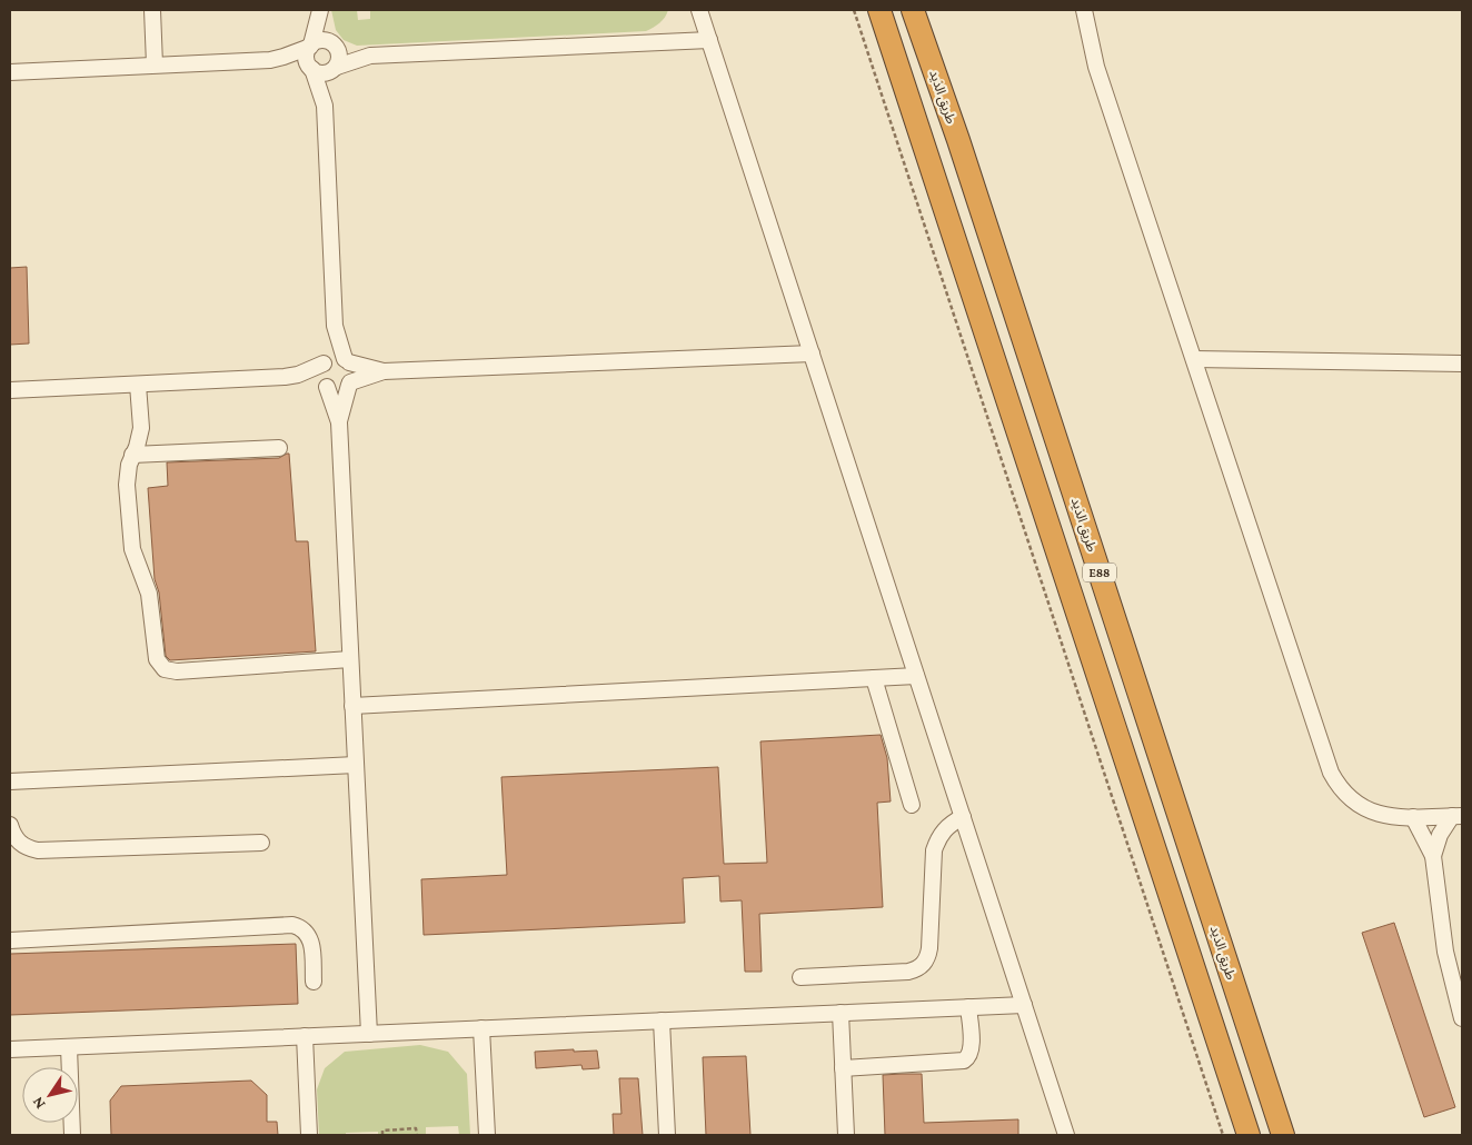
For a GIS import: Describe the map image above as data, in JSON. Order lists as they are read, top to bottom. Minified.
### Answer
{"streets":{"highway":["طريق الذيد","E88"]},"north":"bottom left"}
